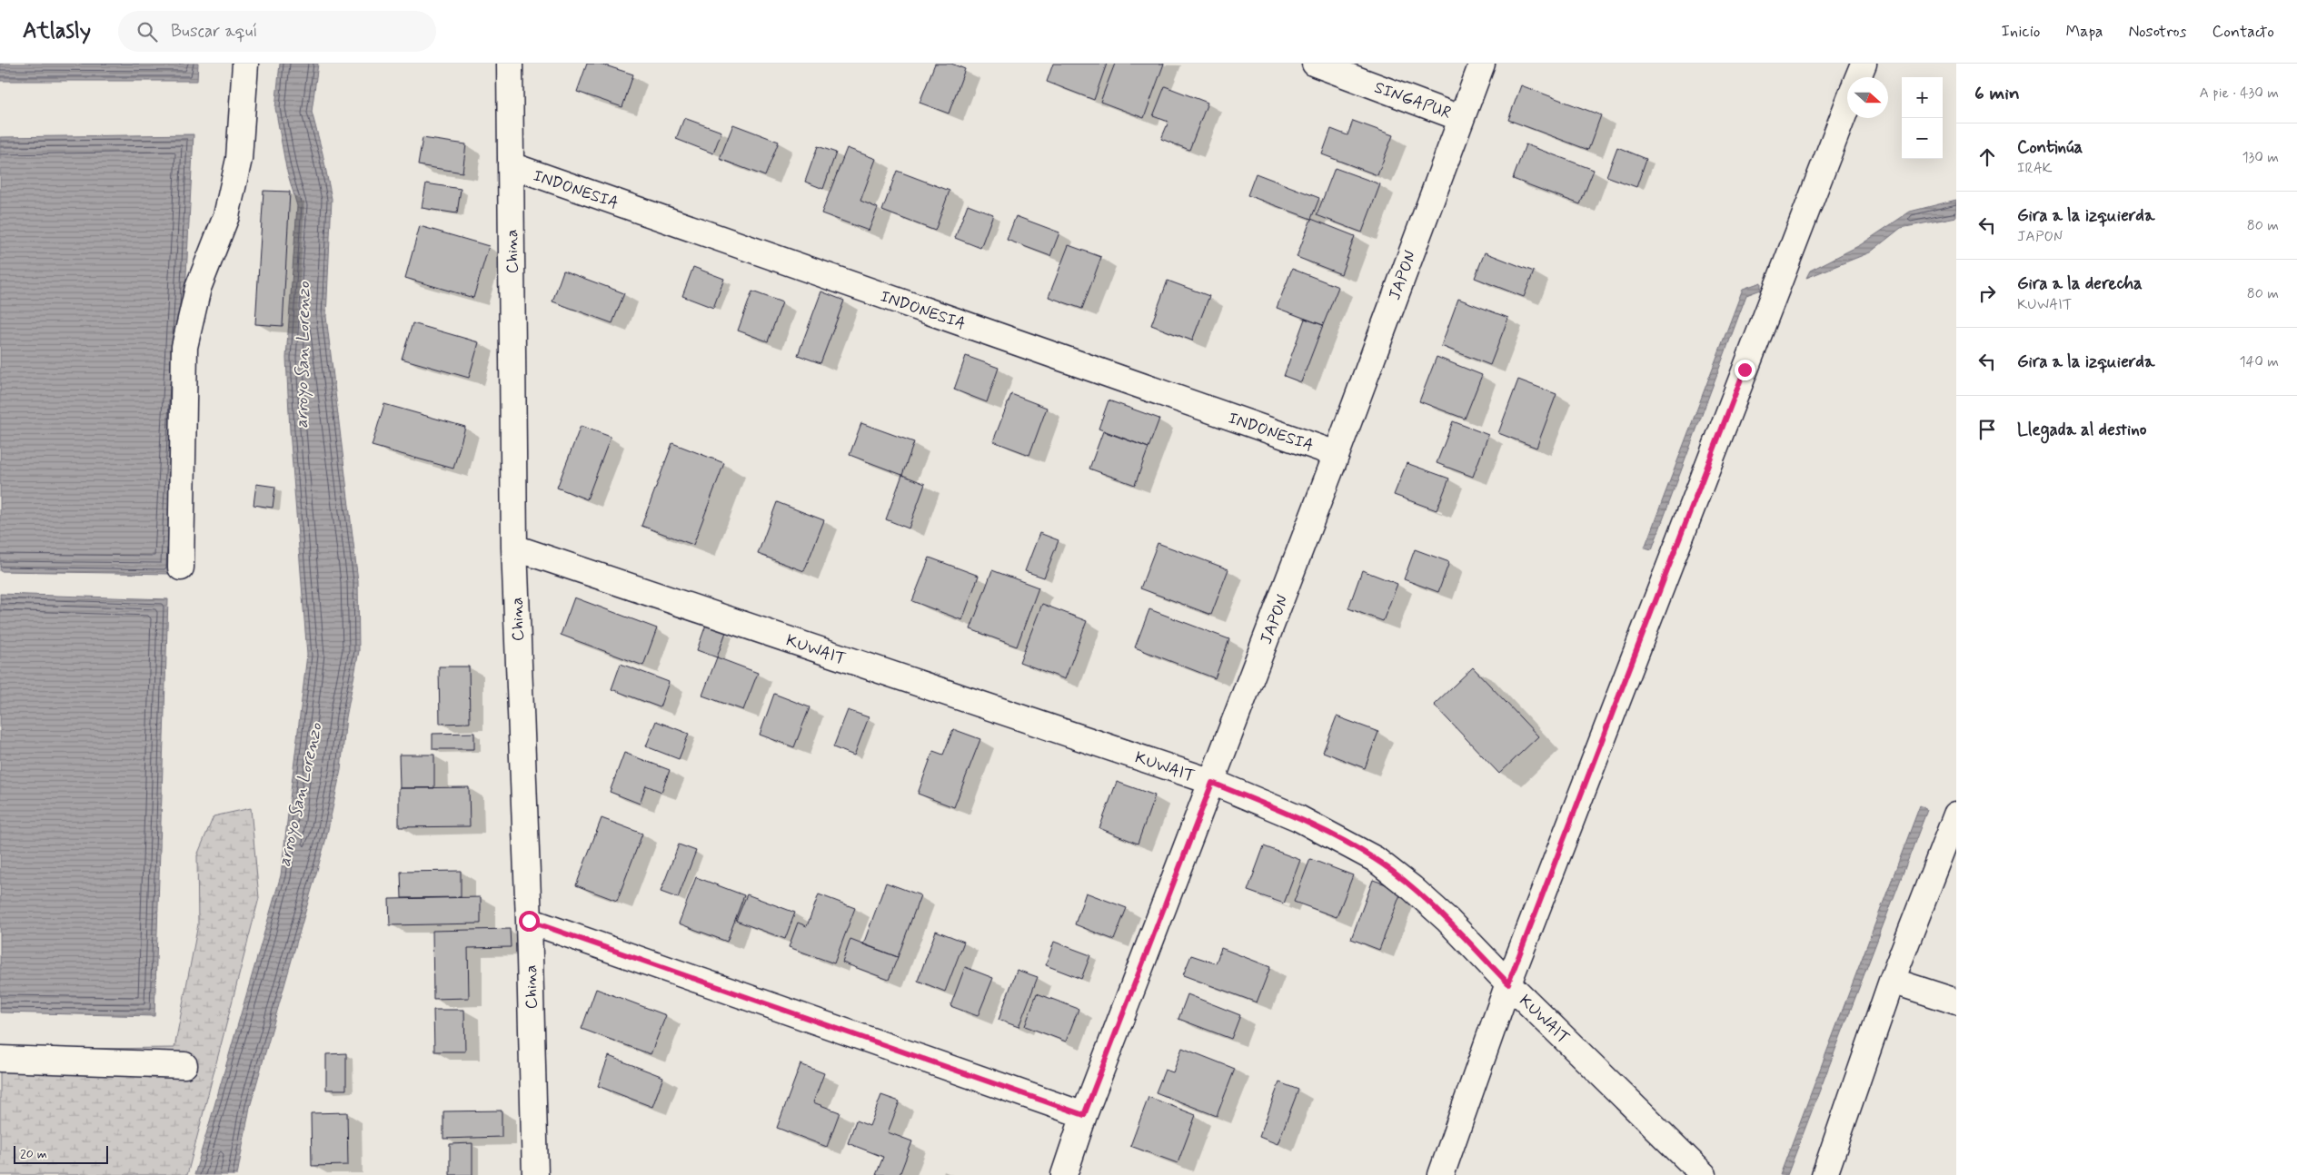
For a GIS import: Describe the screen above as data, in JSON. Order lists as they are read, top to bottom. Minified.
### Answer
{"streets":{"street":["SINGAPUR","INDONESIA","China","JAPON","KUWAIT"]},"crossings":[["SINGAPUR","JAPON"],["INDONESIA","China"],["INDONESIA","JAPON"],["China","KUWAIT"],["JAPON","KUWAIT"]],"water":["arroyo San Lorenzo"],"scale_bar":"20 m","north":"right","page":{"header":"Atlasly","search":"Buscar aquí","nav":["Inicio","Mapa","Nosotros","Contacto"],"heading":["6 min","A pie · 430 m"],"map_buttons":["+","−"],"list":[["Continúa","IRAK","130 m"],["Gira a la izquierda","JAPON","80 m"],["Gira a la derecha","KUWAIT","80 m"],["Gira a la izquierda","140 m"],"Llegada al destino"],"scale":"20 m"}}
